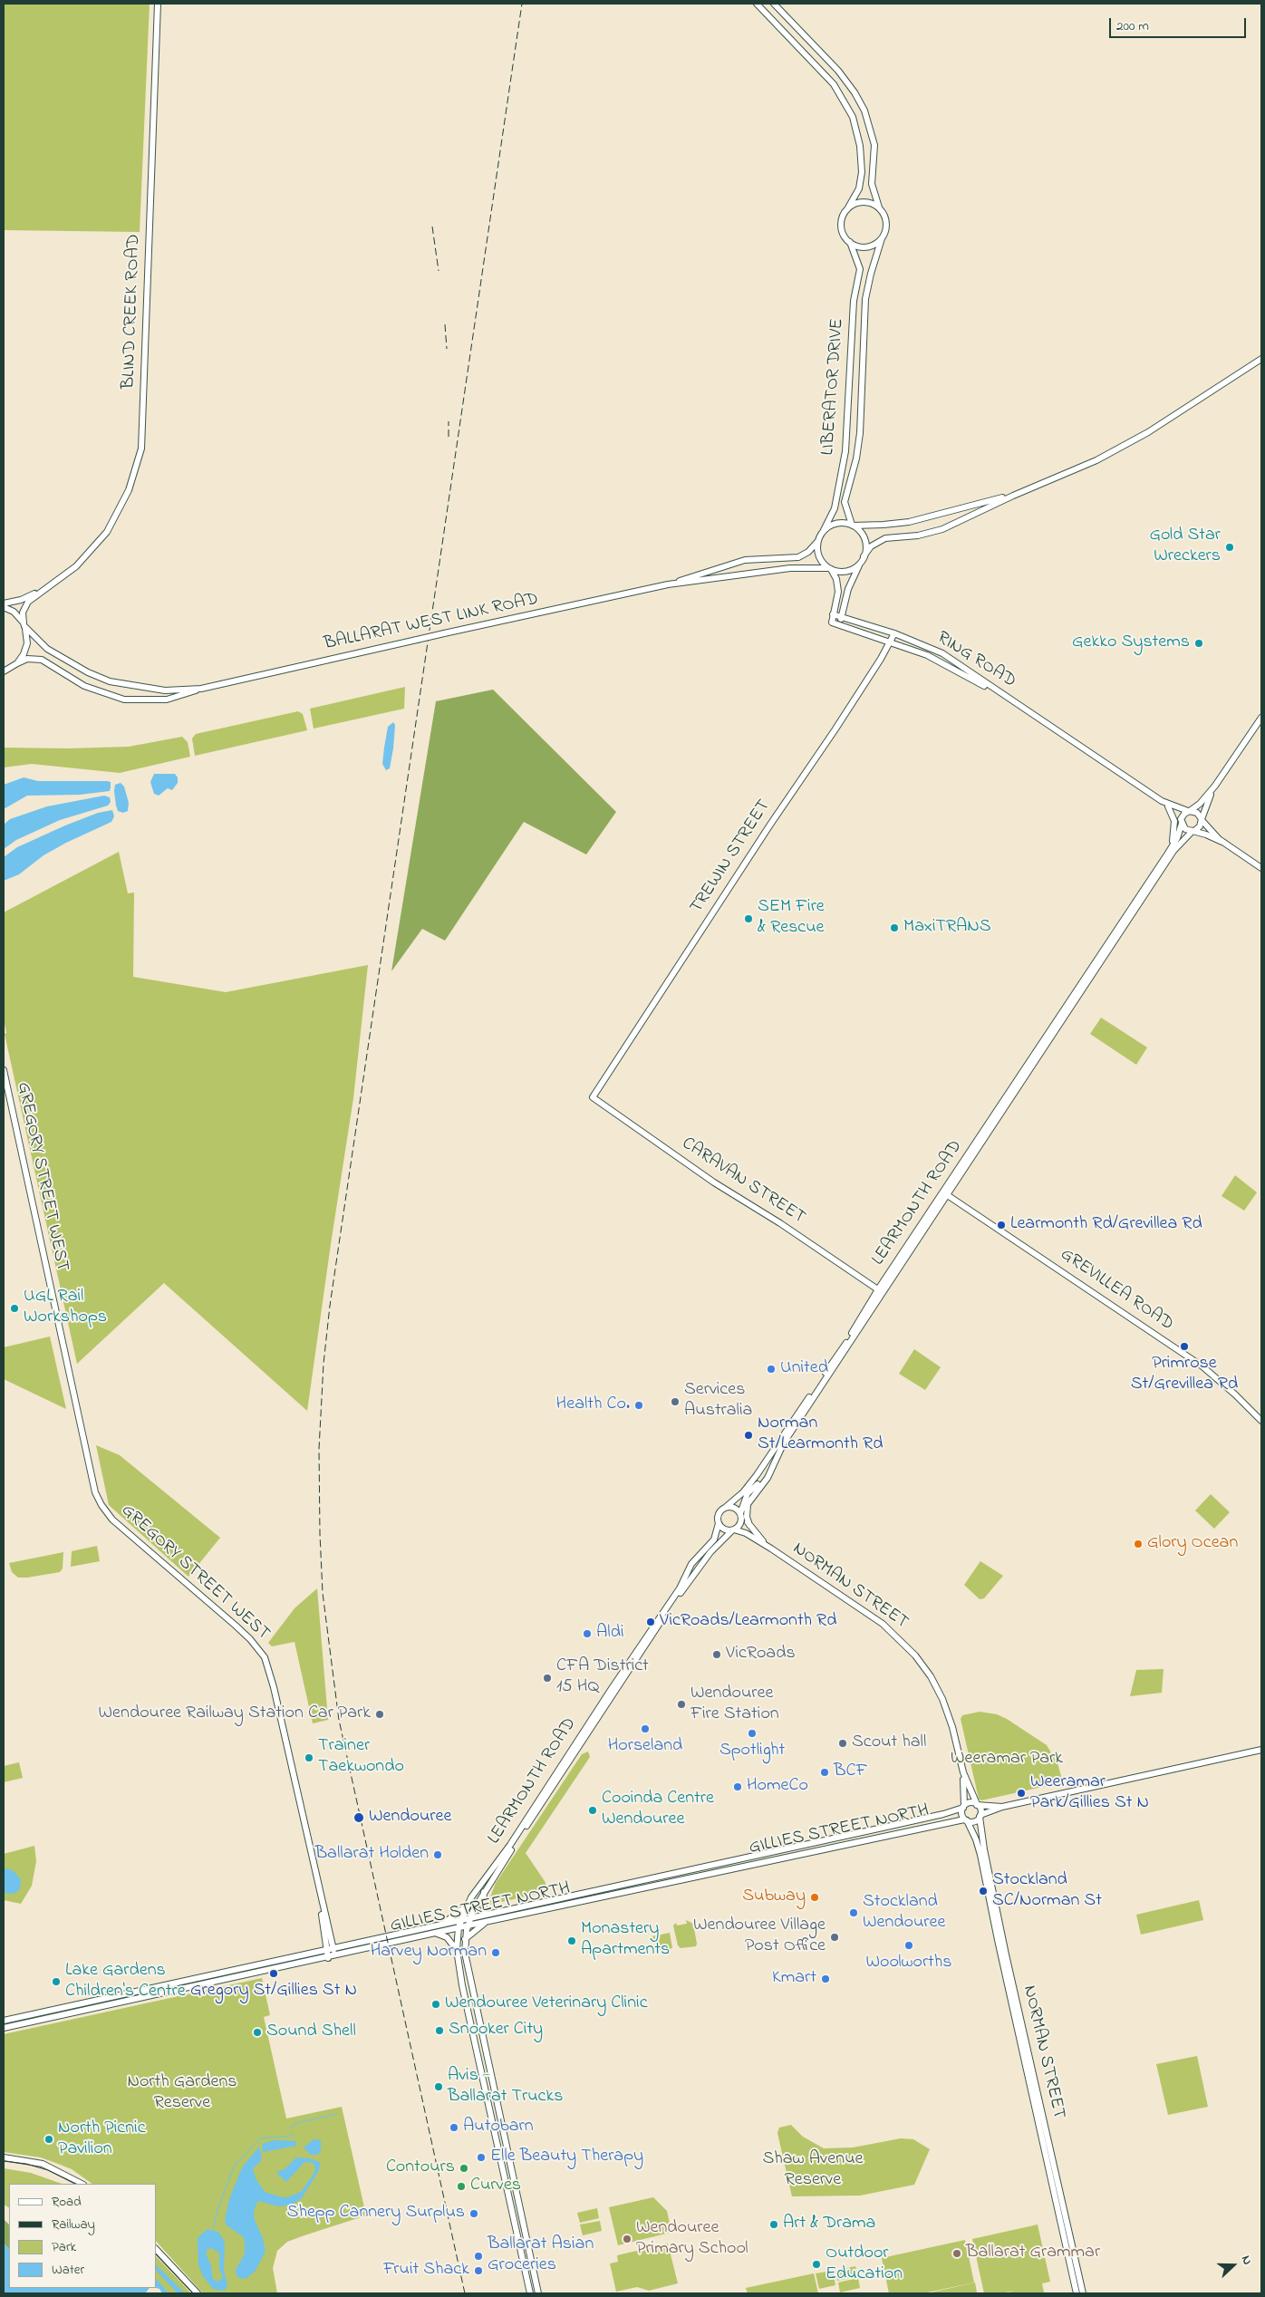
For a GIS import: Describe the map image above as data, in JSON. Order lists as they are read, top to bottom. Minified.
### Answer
{"streets":{"main road":["BLIND CREEK ROAD","LIBERATOR DRIVE","BALLARAT WEST LINK ROAD","RING ROAD","TREWIN STREET","GREGORY STREET WEST","CARAVAN STREET","LEARMONTH ROAD","GREVILLEA ROAD","NORMAN STREET","GILLIES STREET NORTH"]},"crossings":[["BLIND CREEK ROAD","BALLARAT WEST LINK ROAD"],["LIBERATOR DRIVE","BALLARAT WEST LINK ROAD"],["RING ROAD","TREWIN STREET"],["RING ROAD","LEARMONTH ROAD"],["TREWIN STREET","CARAVAN STREET"],["GREGORY STREET WEST","GILLIES STREET NORTH"],["CARAVAN STREET","LEARMONTH ROAD"],["LEARMONTH ROAD","GREVILLEA ROAD"],["LEARMONTH ROAD","NORMAN STREET"],["LEARMONTH ROAD","GILLIES STREET NORTH"],["NORMAN STREET","GILLIES STREET NORTH"]],"parks":["Weeramar Park","North Gardens Reserve","Shaw Avenue Reserve"],"places":["Gold Star Wreckers","Gekko Systems","SEM Fire & Rescue","MaxiTRANS","Learmonth Rd/Grevillea Rd","UGL Rail Workshops","Primrose St/Grevillea Rd","United","Services Australia","Health Co.","Norman St/Learmonth Rd","Glory Ocean","VicRoads/Learmonth Rd","Aldi","VicRoads","CFA District 15 HQ","Wendouree Fire Station","Wendouree Railway Station Car Park","Horseland","Spotlight","Scout hall","Trainer Taekwondo","BCF","HomeCo","Weeramar Park/Gillies St N","Cooinda Centre Wendouree","Wendouree","Ballarat Holden","Stockland SC/Norman St","Subway","Stockland Wendouree","Wendouree Village Post Office","Monastery Apartments","Woolworths","Harvey Norman","Gregory St/Gillies St N","Kmart","Lake Gardens Children's Centre","Wendouree Veterinary Clinic","Snooker City","Sound Shell","Avis - Ballarat Trucks","Autobarn","North Picnic Pavilion","Elle Beauty Therapy","Contours","Curves","Shepp Cannery Surplus","Art & Drama","Wendouree Primary School","Ballarat Grammar","Ballarat Asian Groceries","Outdoor Education","Fruit Shack"],"legend":["Road","Railway","Park","Water"],"scale_bar":"200 m","north":"right"}
